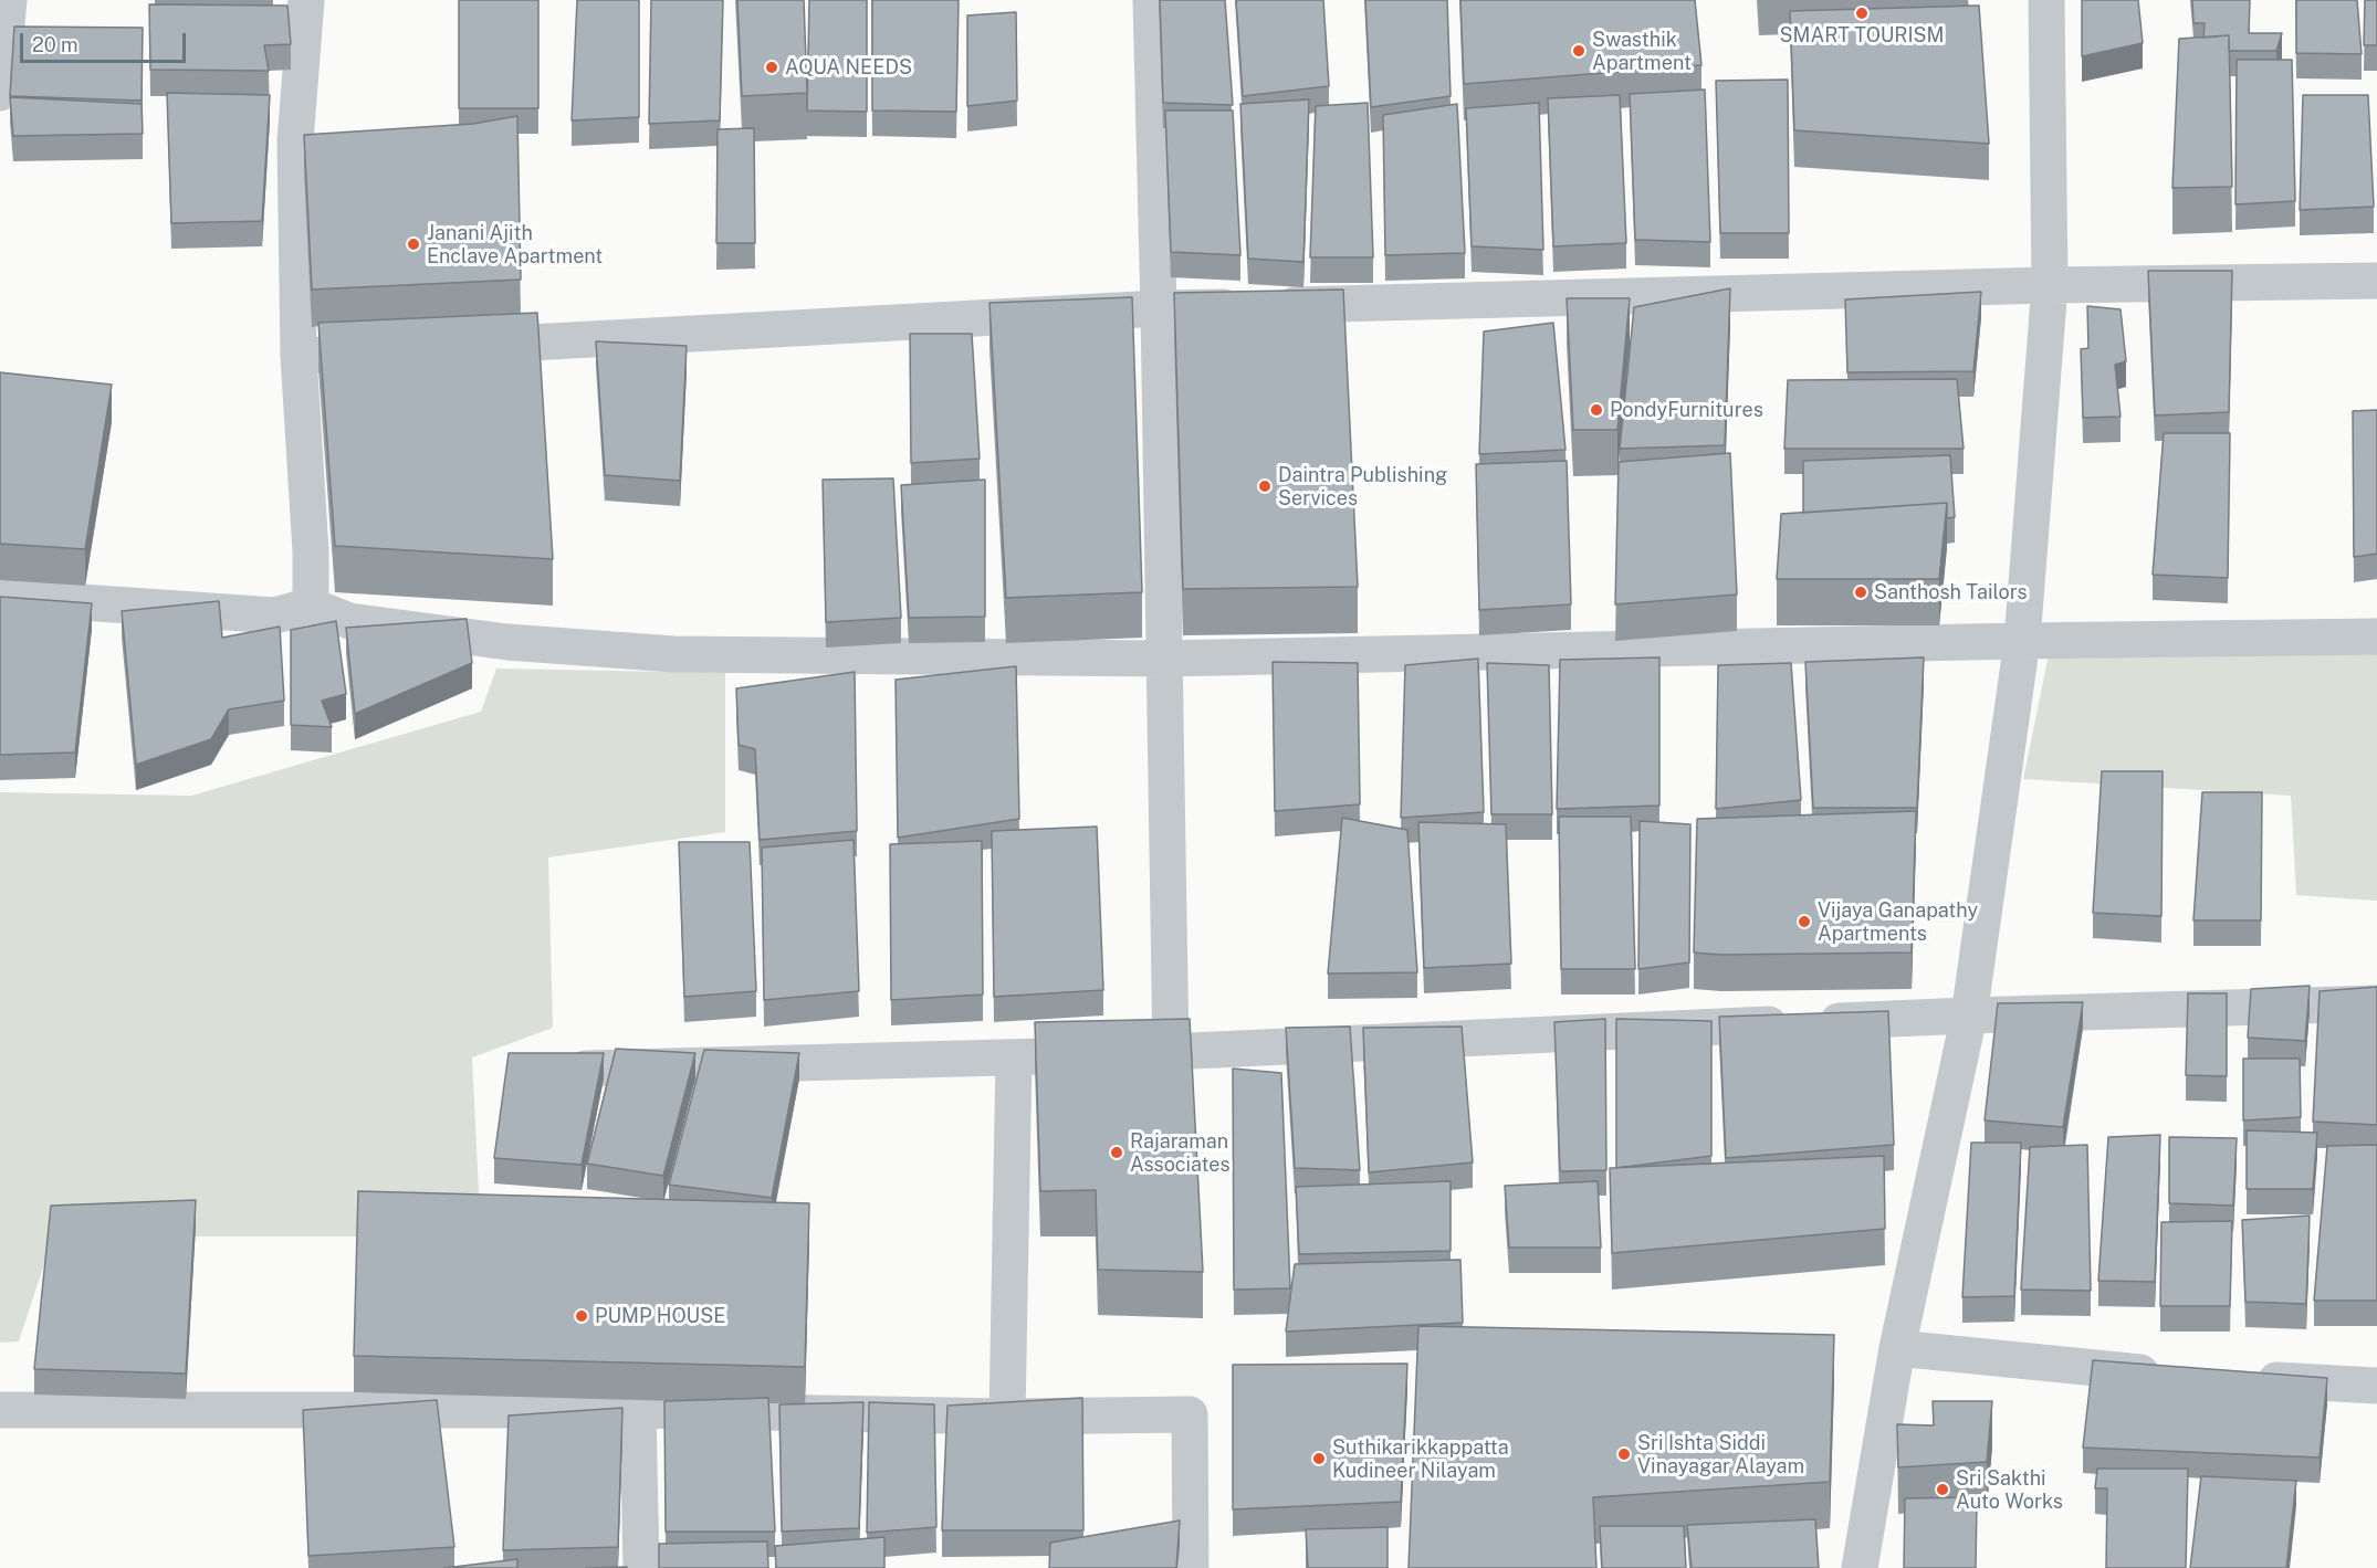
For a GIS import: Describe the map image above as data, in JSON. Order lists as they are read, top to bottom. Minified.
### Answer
{"places":["SMART TOURISM","Swasthik Apartment","AQUA NEEDS","Janani Ajith Enclave Apartment","PondyFurnitures","Daintra Publishing Services","Santhosh Tailors","Vijaya Ganapathy Apartments","Rajaraman Associates","PUMP HOUSE","Sri Ishta Siddi Vinayagar Alayam","Suthikarikkappatta Kudineer Nilayam","Sri Sakthi Auto Works"],"scale_bar":"20 m"}
